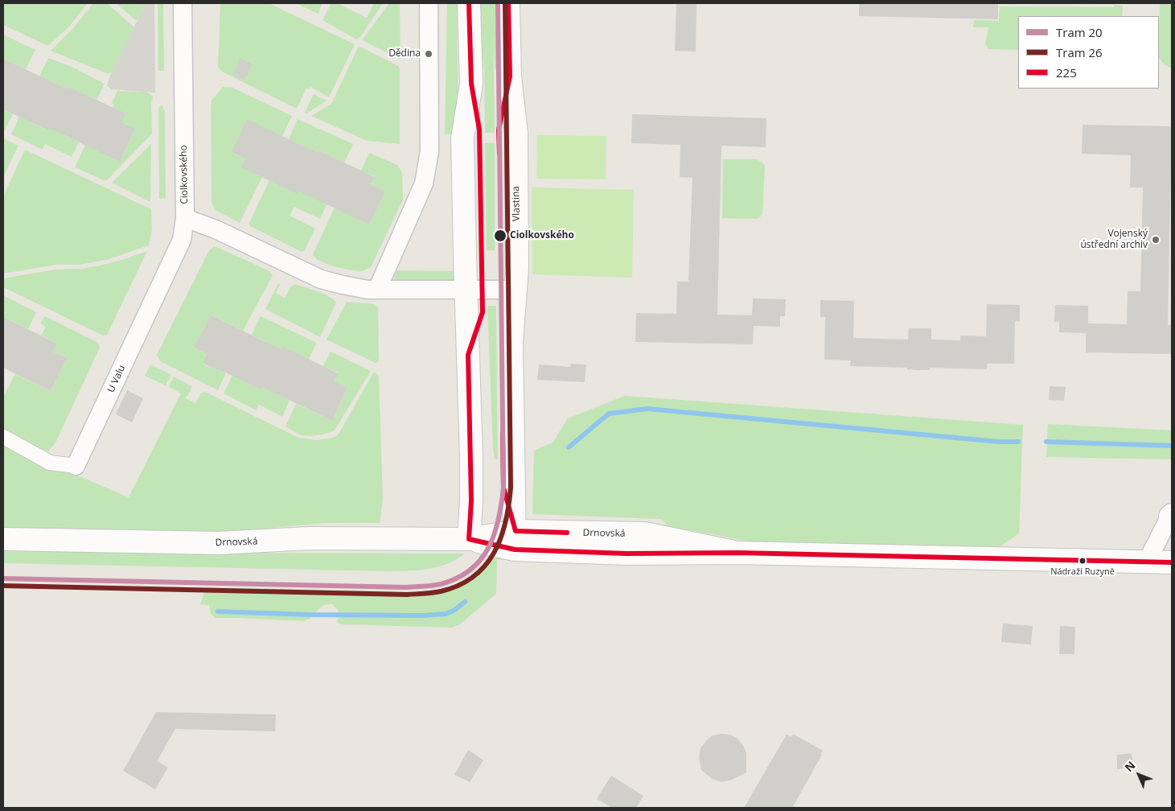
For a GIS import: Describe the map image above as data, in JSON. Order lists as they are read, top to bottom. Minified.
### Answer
{"streets":{"main road":["Vlastina","Drnovská"],"street":["Ciolkovského","U Valu"]},"crossings":[["Ciolkovského","Vlastina"],["Ciolkovského","U Valu"],["Vlastina","Drnovská"]],"places":["Dědina","Ciolkovského","Vojenský ústřední archiv","Nádraží Ruzyně"],"lines":["tram line 20","tram line 26","transit line 225"],"legend":["Tram 20","Tram 26","225"],"north":"top left"}
